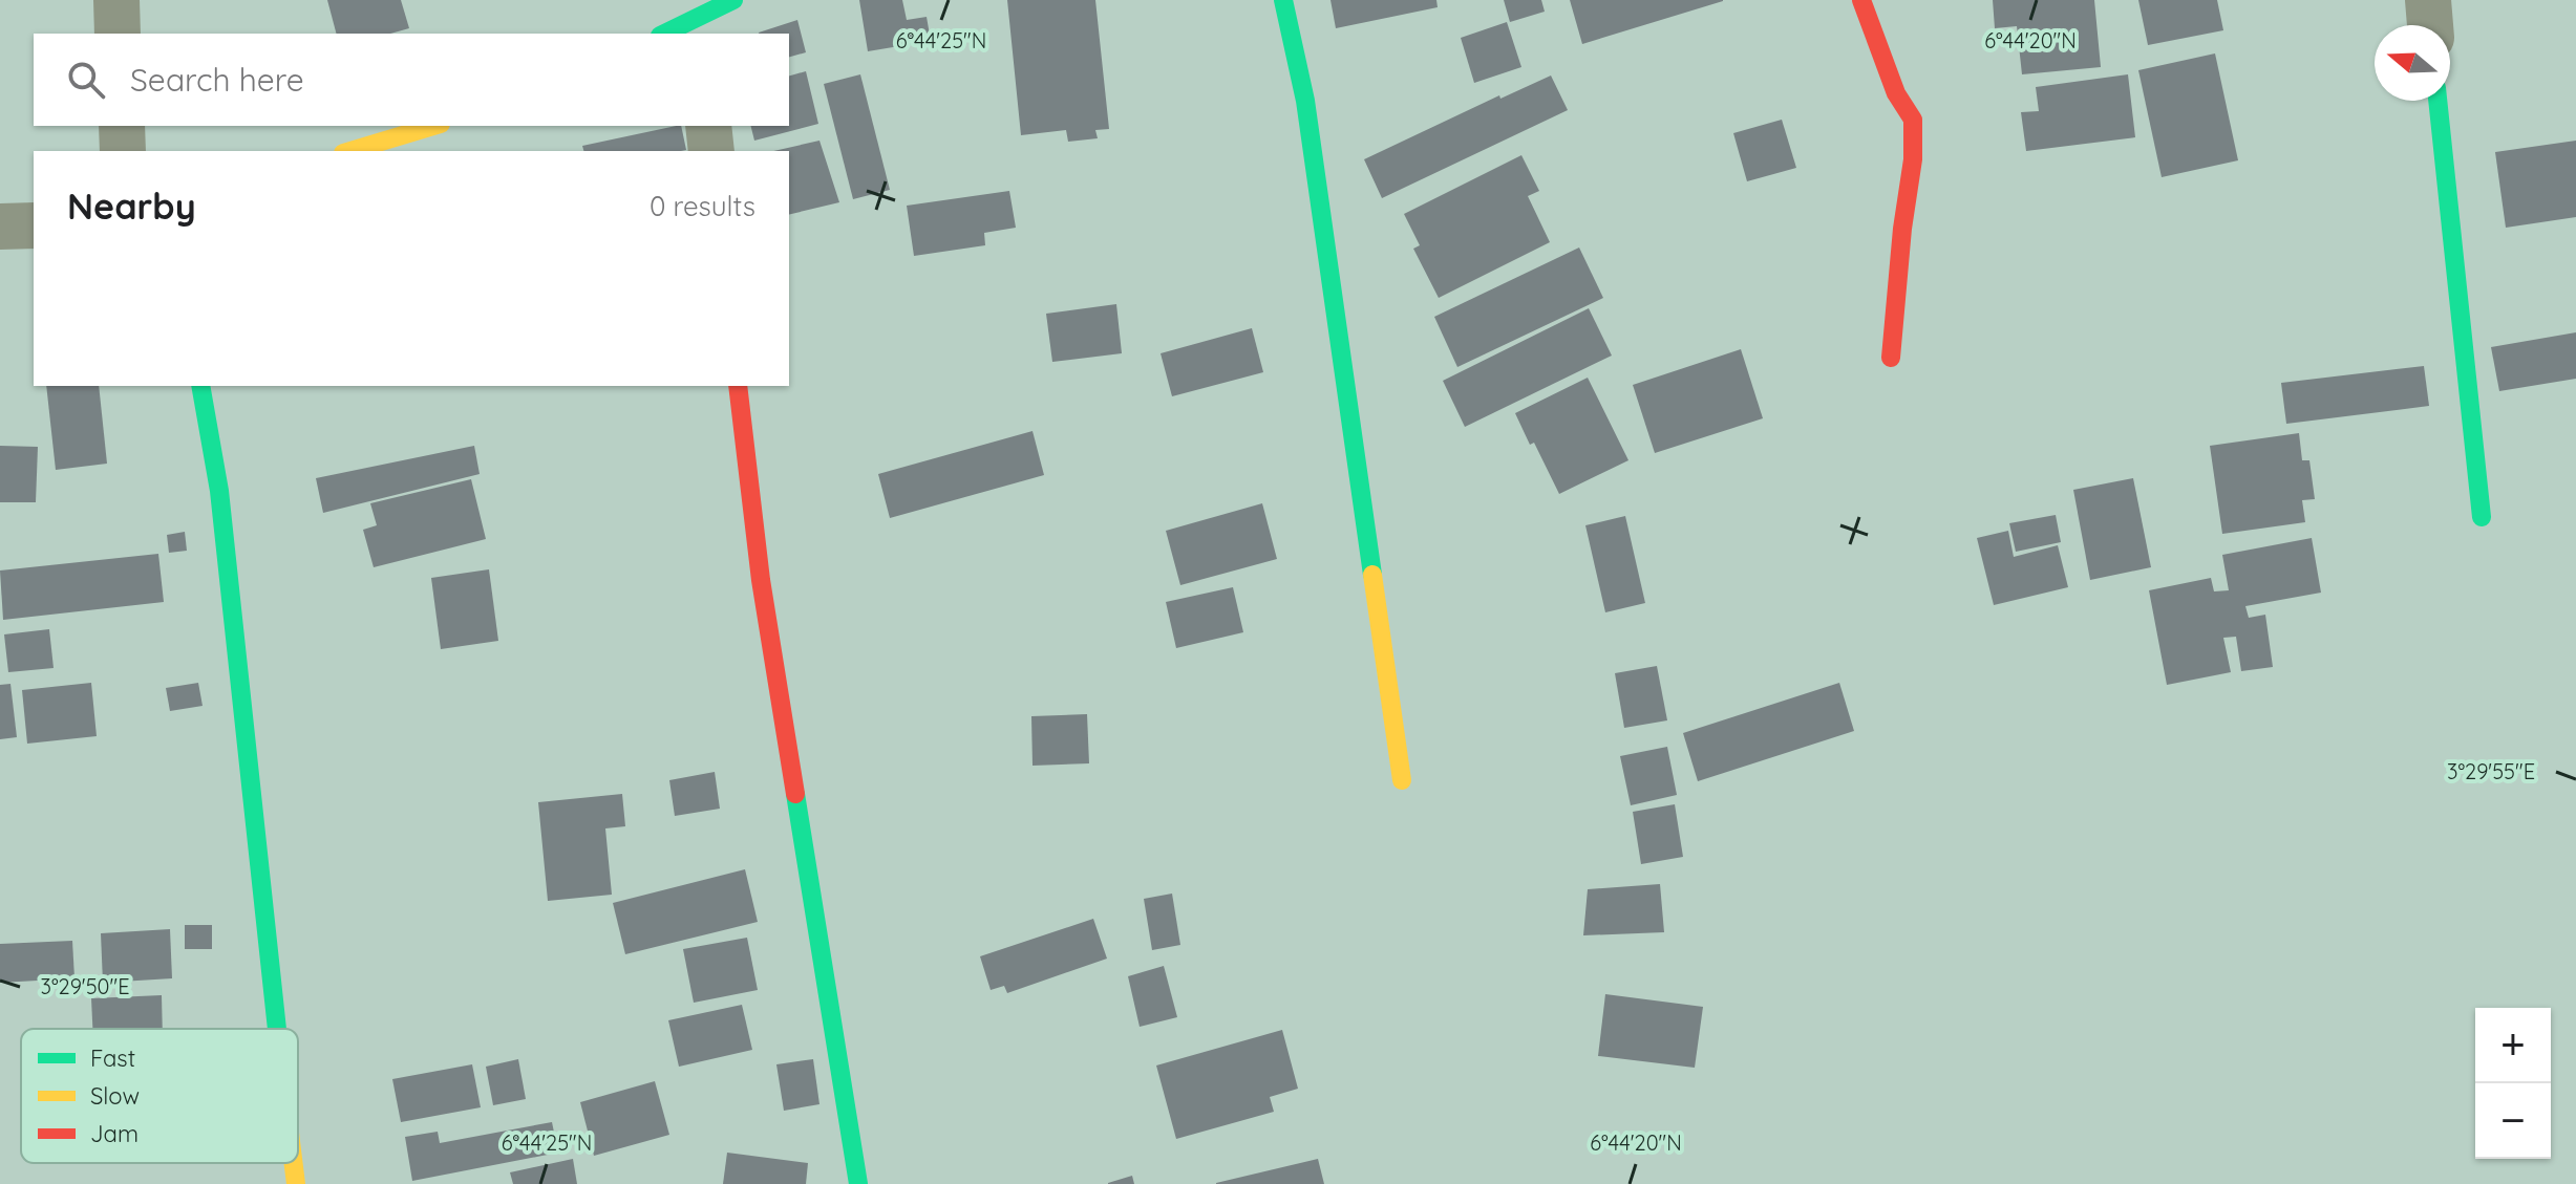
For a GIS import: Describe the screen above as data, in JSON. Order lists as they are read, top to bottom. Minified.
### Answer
{"legend":["Fast","Slow","Jam"],"north":"left","page":{"search":"Search here","heading":["Nearby","0 results"],"map_buttons":["+","−"]},"coordinates":["6°44'25\"N","6°44'20\"N","3°29'55\"E","3°29'50\"E"]}
